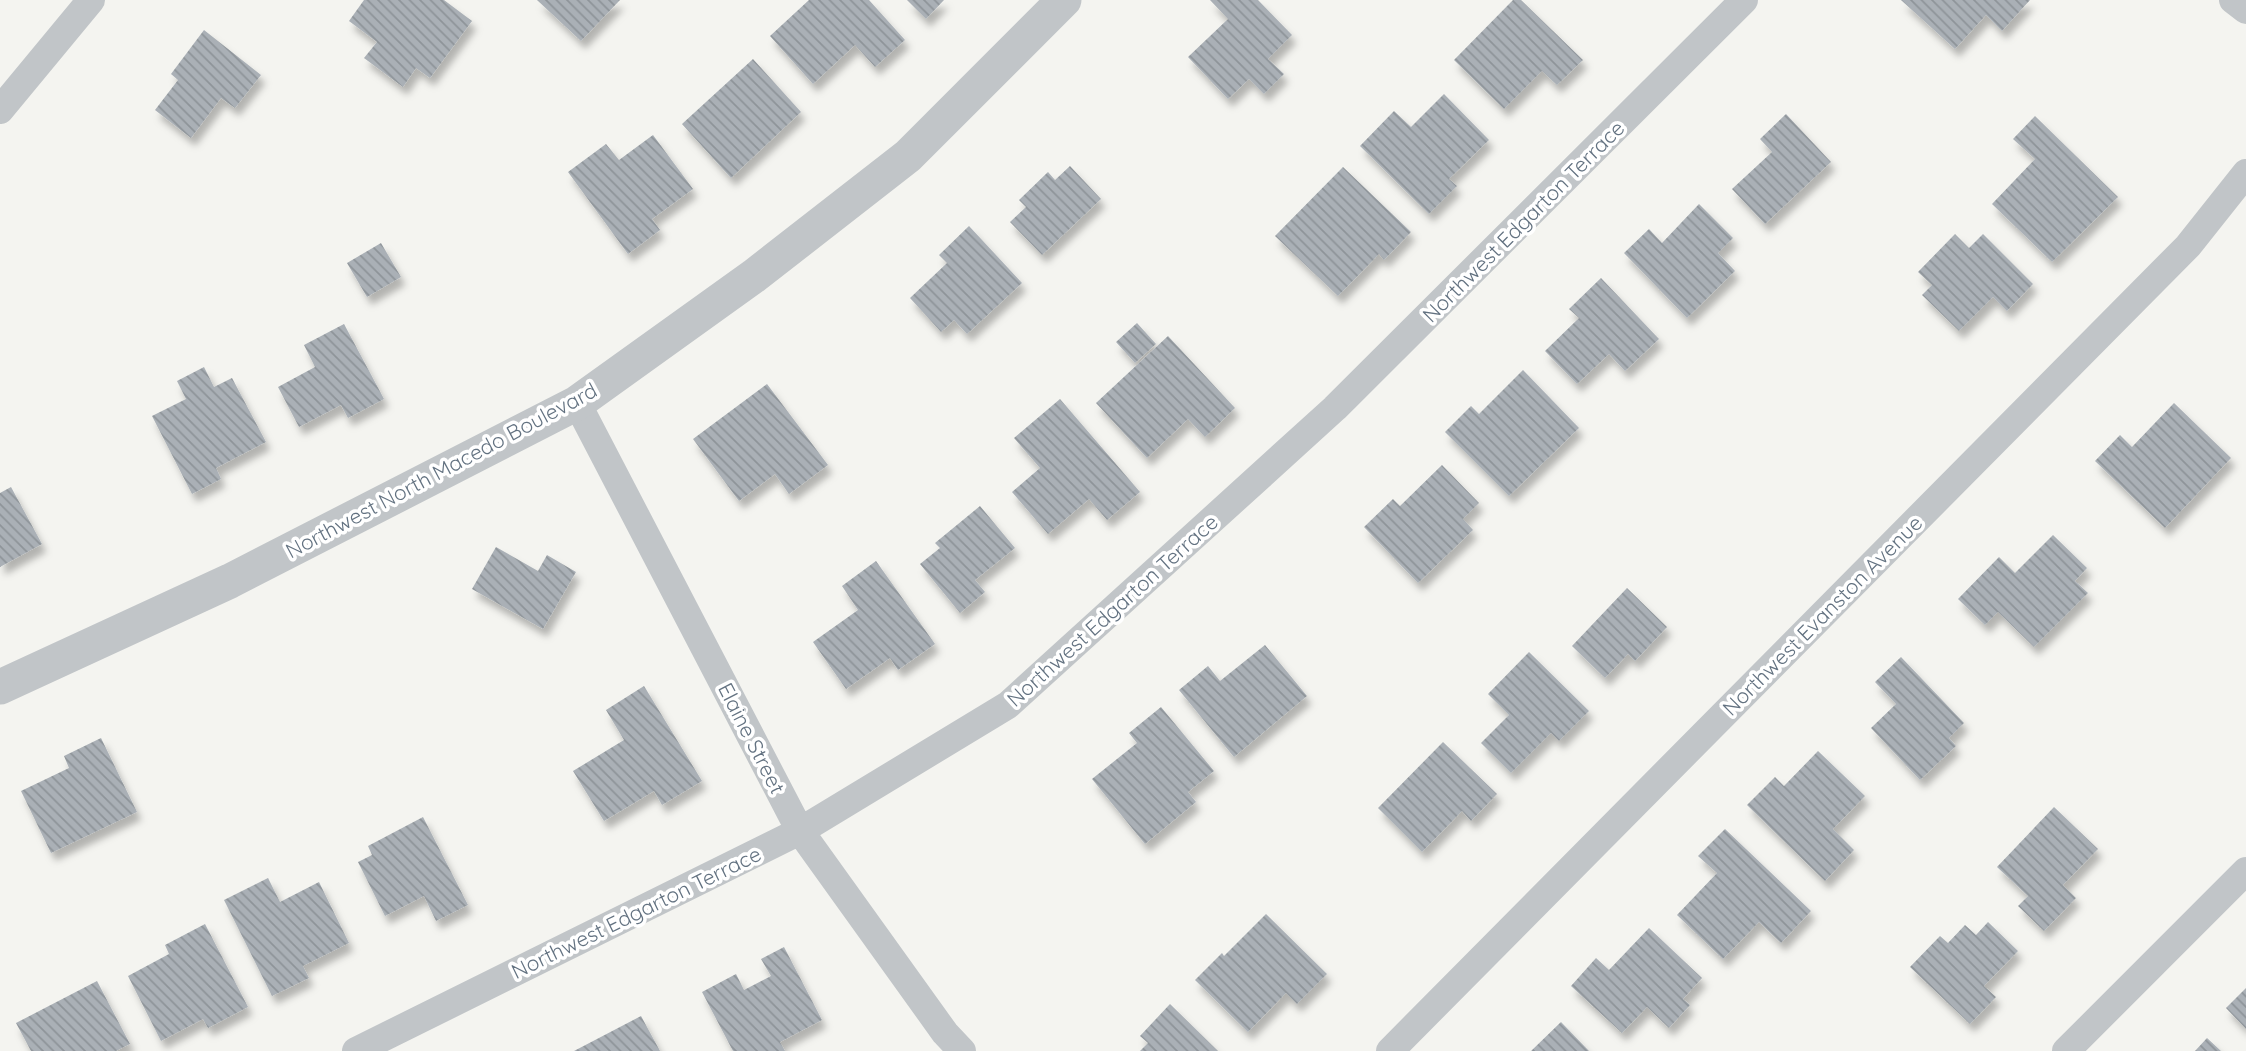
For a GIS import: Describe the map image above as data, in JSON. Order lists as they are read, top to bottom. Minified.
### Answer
{"streets":{"street":["Northwest Edgarton Terrace","Northwest North Macedo Boulevard","Northwest Evanston Avenue","Elaine Street"]},"crossings":[["Northwest Edgarton Terrace","Elaine Street"],["Northwest North Macedo Boulevard","Elaine Street"]]}
